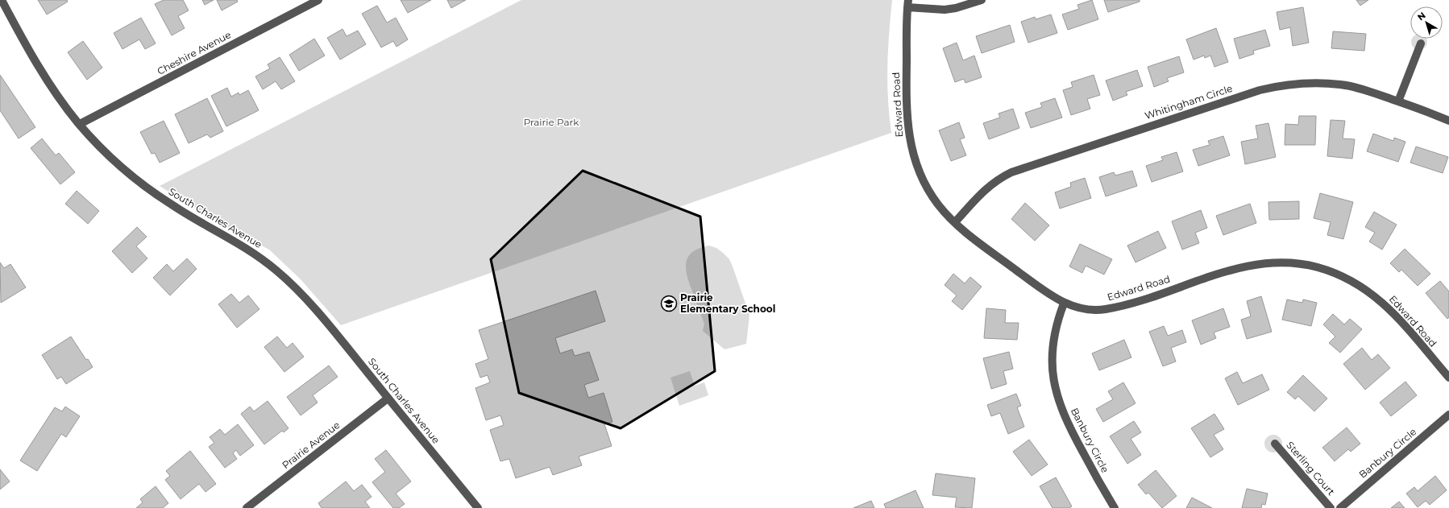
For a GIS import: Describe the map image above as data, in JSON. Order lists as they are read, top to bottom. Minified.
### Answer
{"streets":{"street":["Cheshire Avenue","Whitingham Circle","Edward Road","South Charles Avenue","Banbury Circle","Prairie Avenue","Sterling Court"]},"crossings":[["Cheshire Avenue","South Charles Avenue"],["Whitingham Circle","Edward Road"],["Edward Road","Banbury Circle"],["South Charles Avenue","Prairie Avenue"]],"parks":["Prairie Park"],"places":{"school or university":["Prairie Elementary School"]},"north":"top left"}
